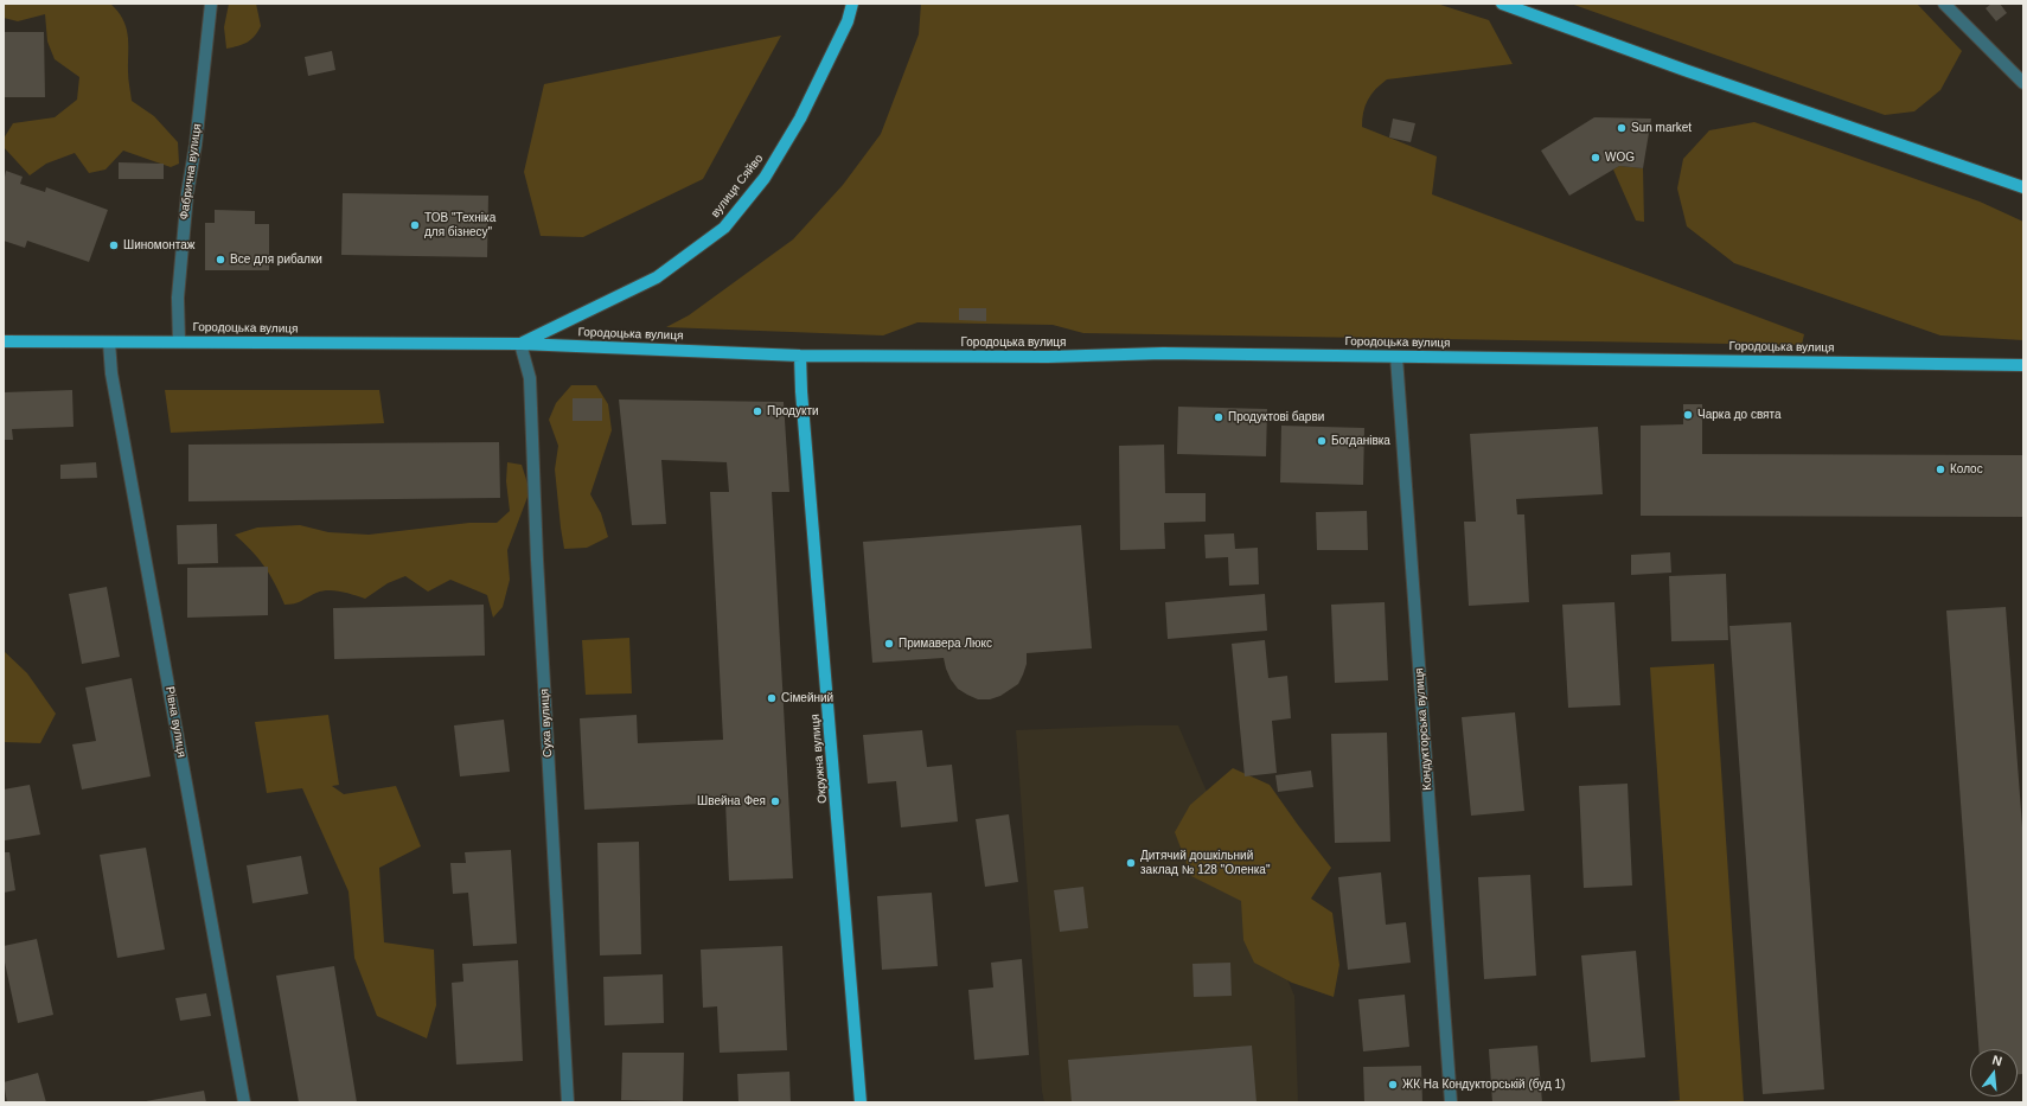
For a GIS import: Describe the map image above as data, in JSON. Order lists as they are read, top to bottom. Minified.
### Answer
{"streets":{"main road":["вулиця Сяйво","Городоцька вулиця","Окружна вулиця"],"street":["Фабрична вулиця","Рівна вулиця","Суха вулиця","Кондукторська вулиця"]},"crossings":[["Фабрична вулиця","Городоцька вулиця"],["вулиця Сяйво","Городоцька вулиця"],["вулиця Сяйво","Суха вулиця"],["Городоцька вулиця","Рівна вулиця"],["Городоцька вулиця","Суха вулиця"],["Городоцька вулиця","Кондукторська вулиця"],["Городоцька вулиця","Окружна вулиця"]],"places":["Sun market","WOG","ТОВ \"Техніка для бізнесу\"","Шиномонтаж","Все для рибалки","Продукти","Чарка до свята","Продуктові барви","Богданівка","Колос","Примавера Люкс","Сімейний","Швейна Фея","Дитячий дошкільний заклад № 128 \"Оленка\"","ЖК На Кондукторській (буд 1)"],"north":"top"}
